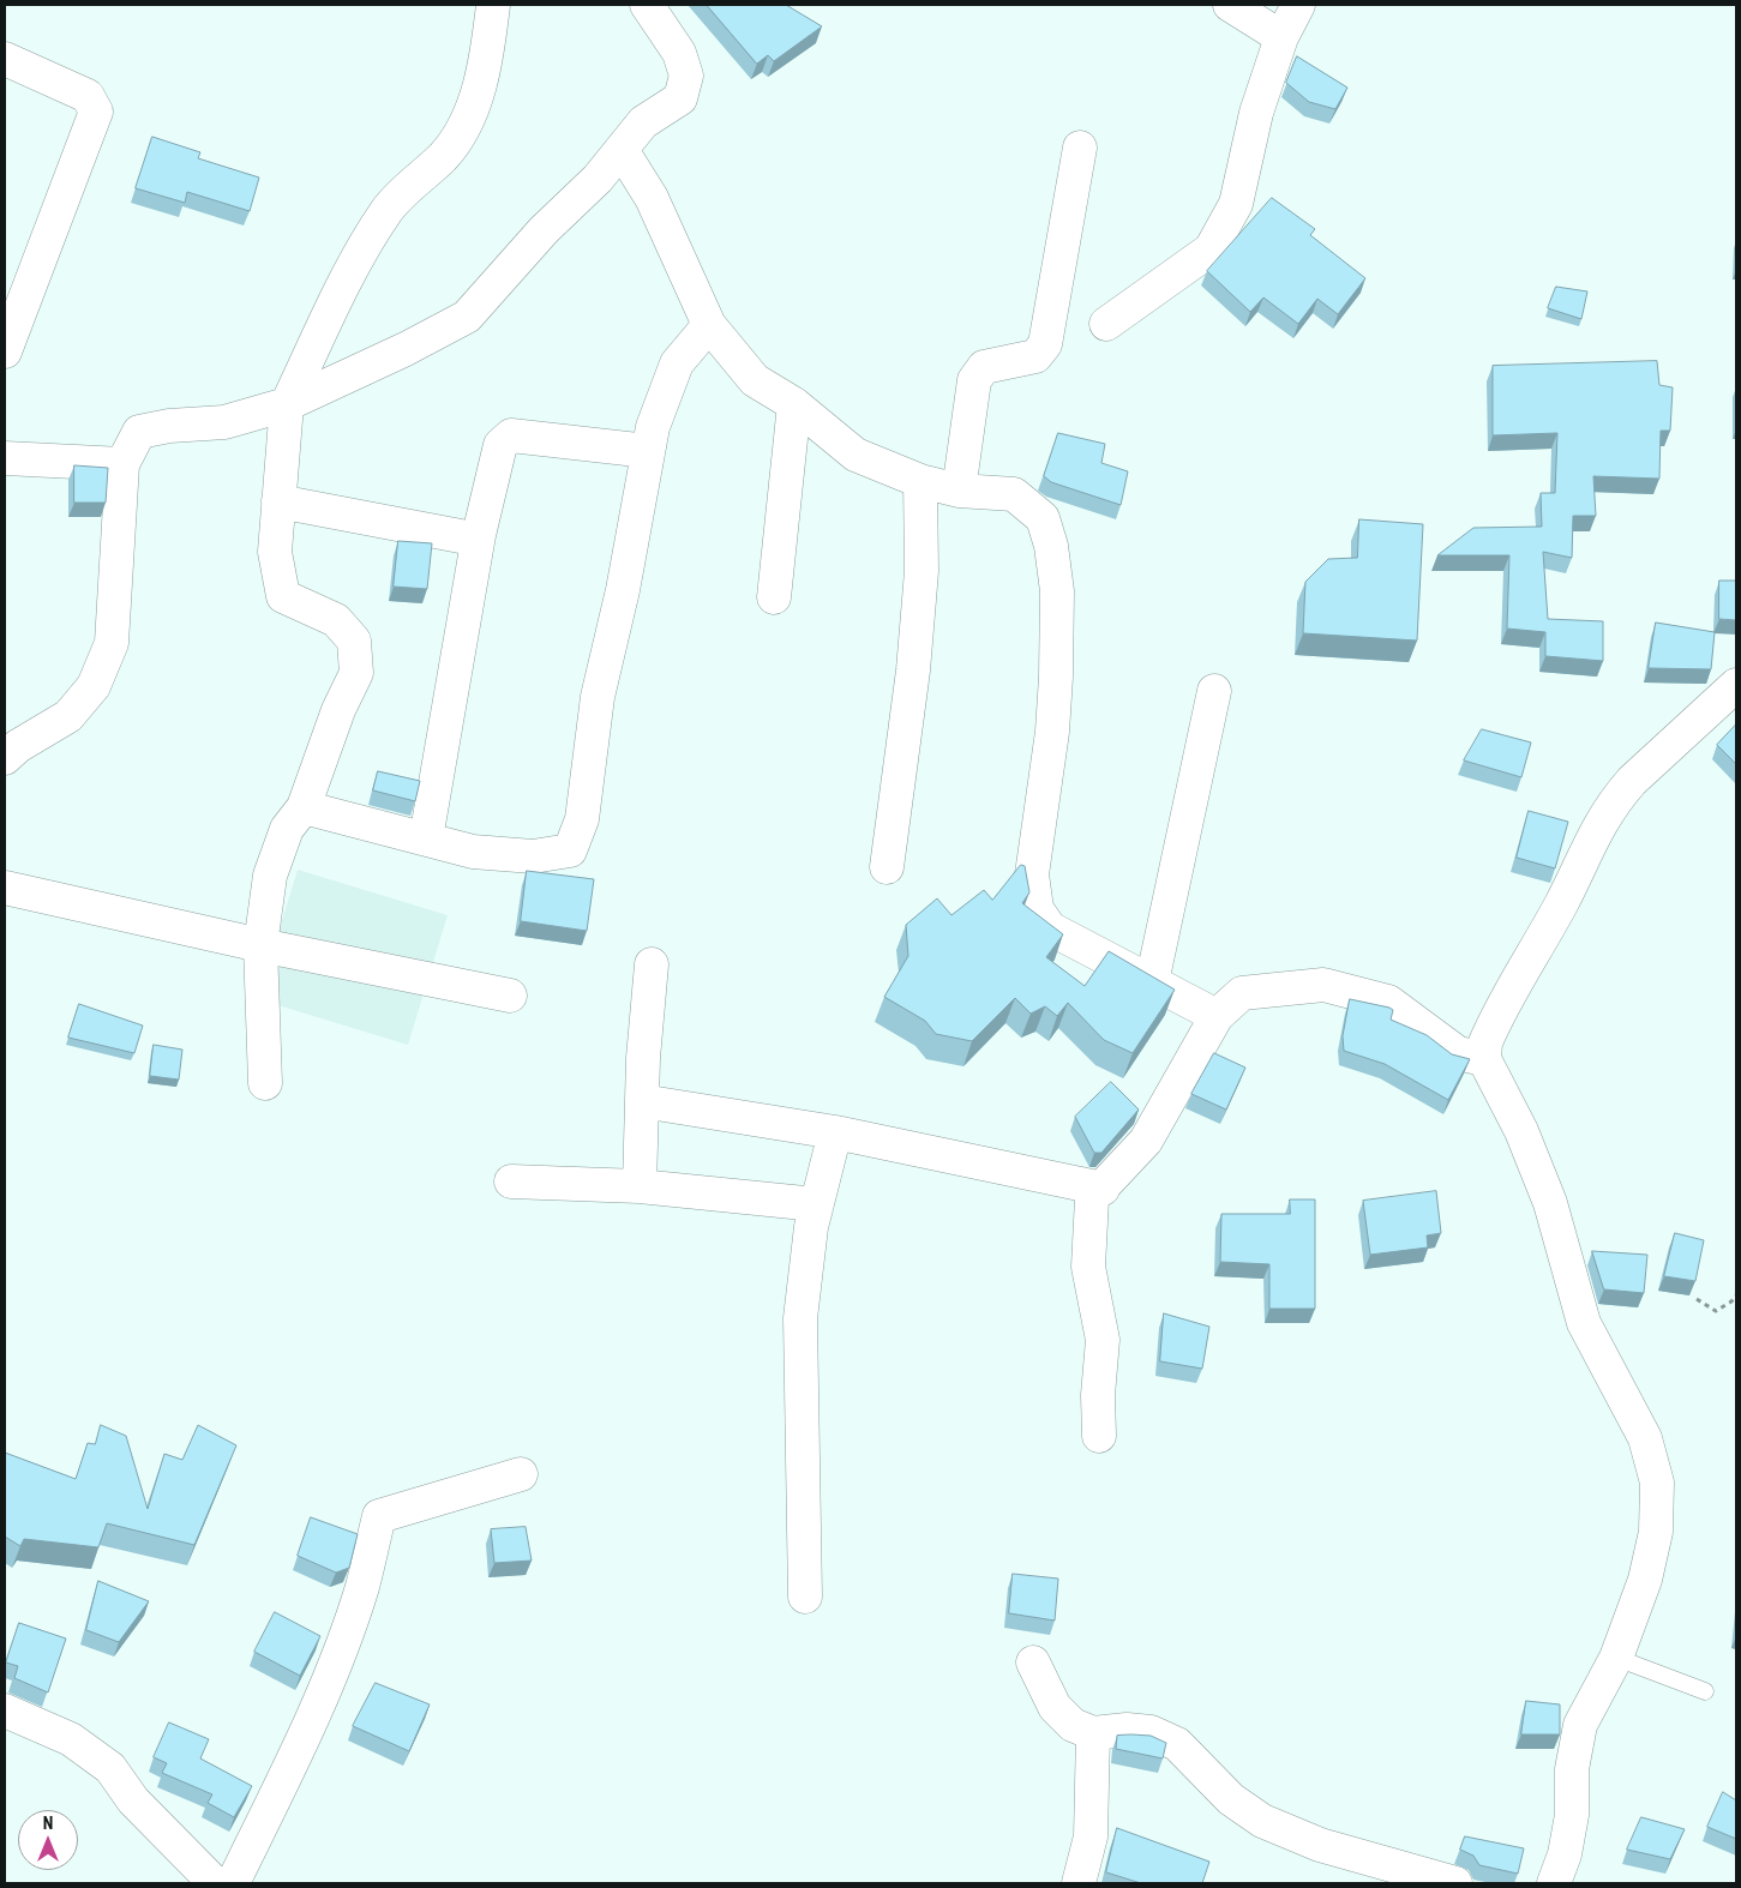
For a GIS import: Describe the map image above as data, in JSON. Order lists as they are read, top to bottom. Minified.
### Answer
{"north":"top"}
